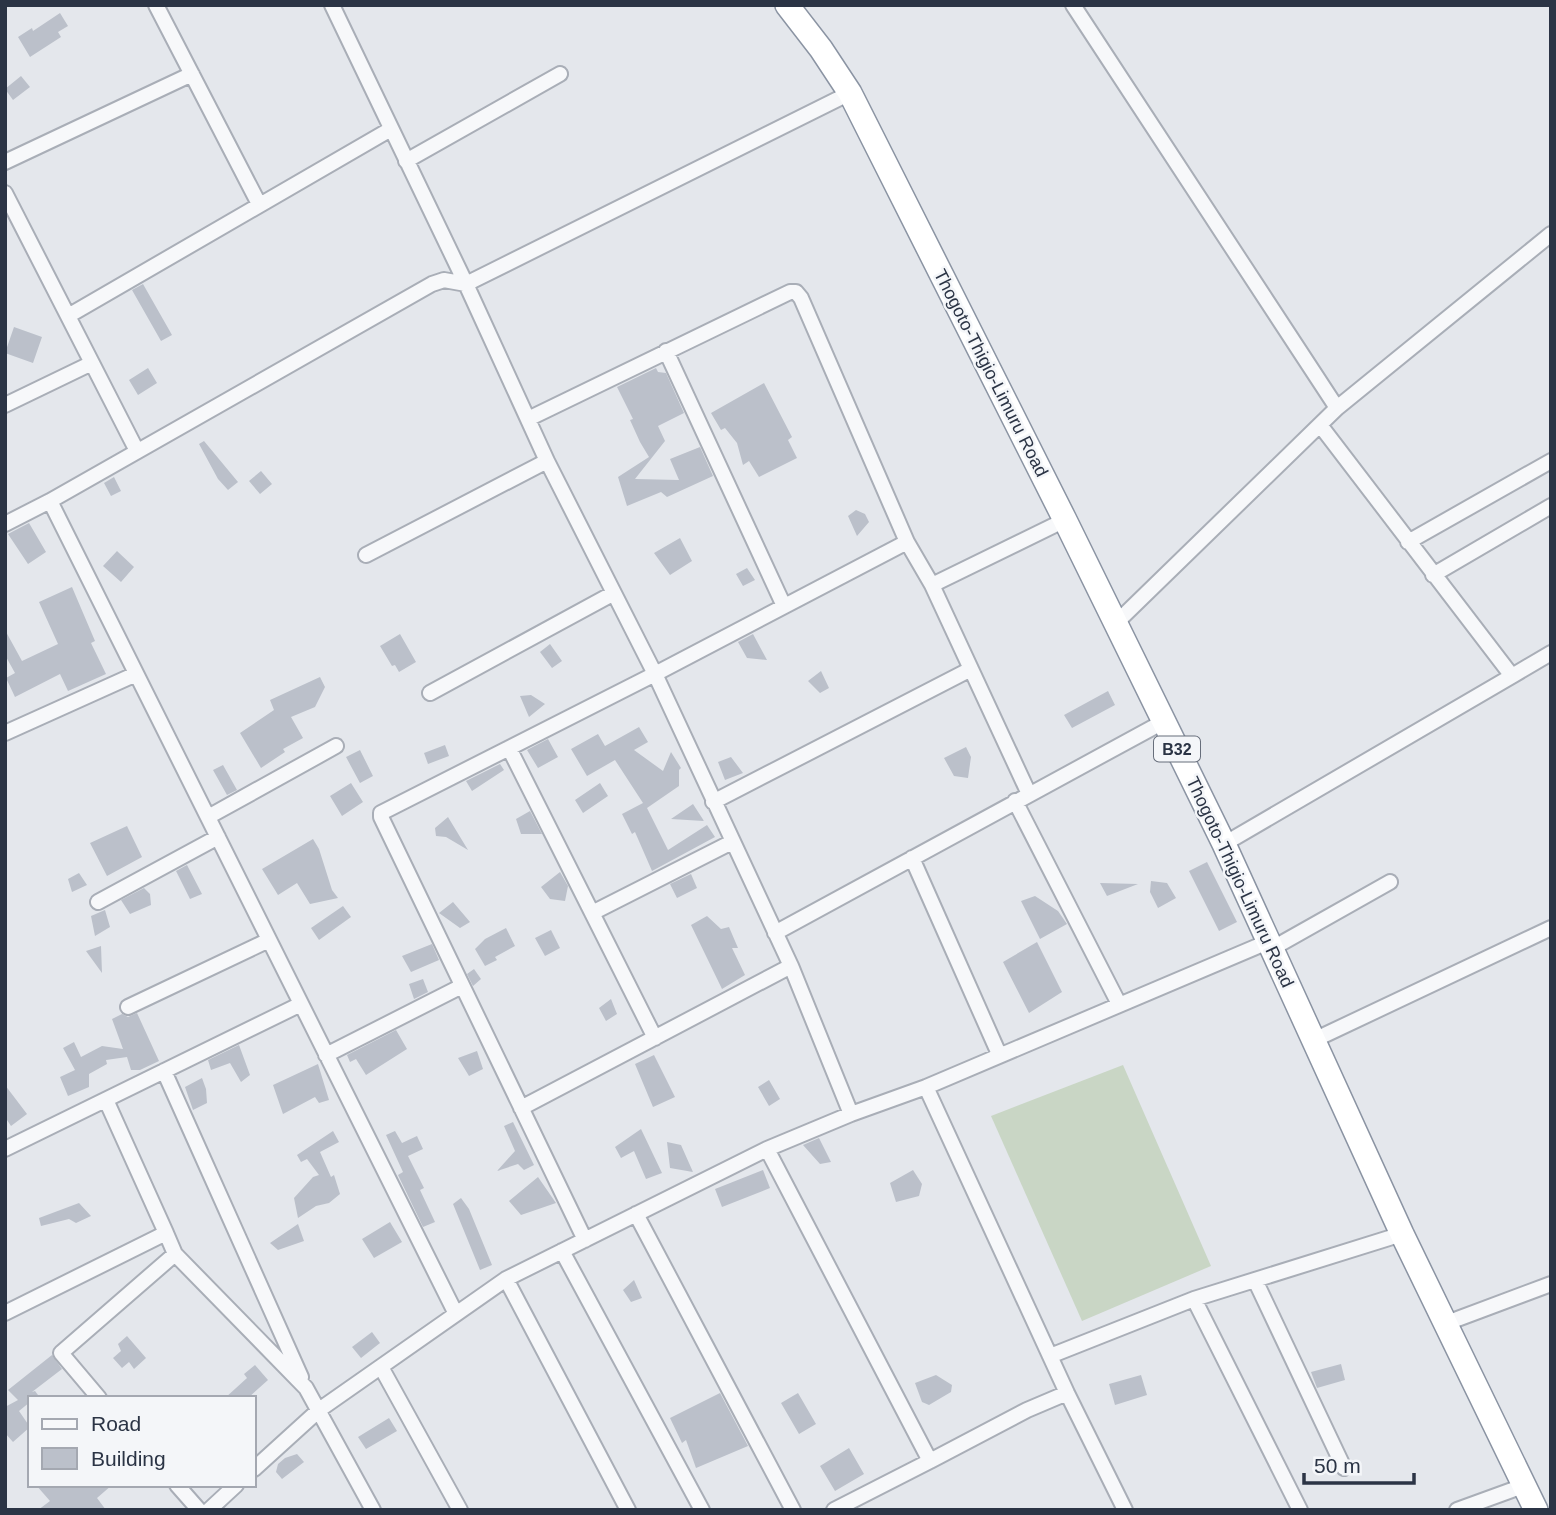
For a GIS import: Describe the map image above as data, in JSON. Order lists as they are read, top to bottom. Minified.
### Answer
{"streets":{"highway":["Thogoto-Thigio-Limuru Road","B32"]},"legend":["Road","Building"],"scale_bar":"50 m"}
